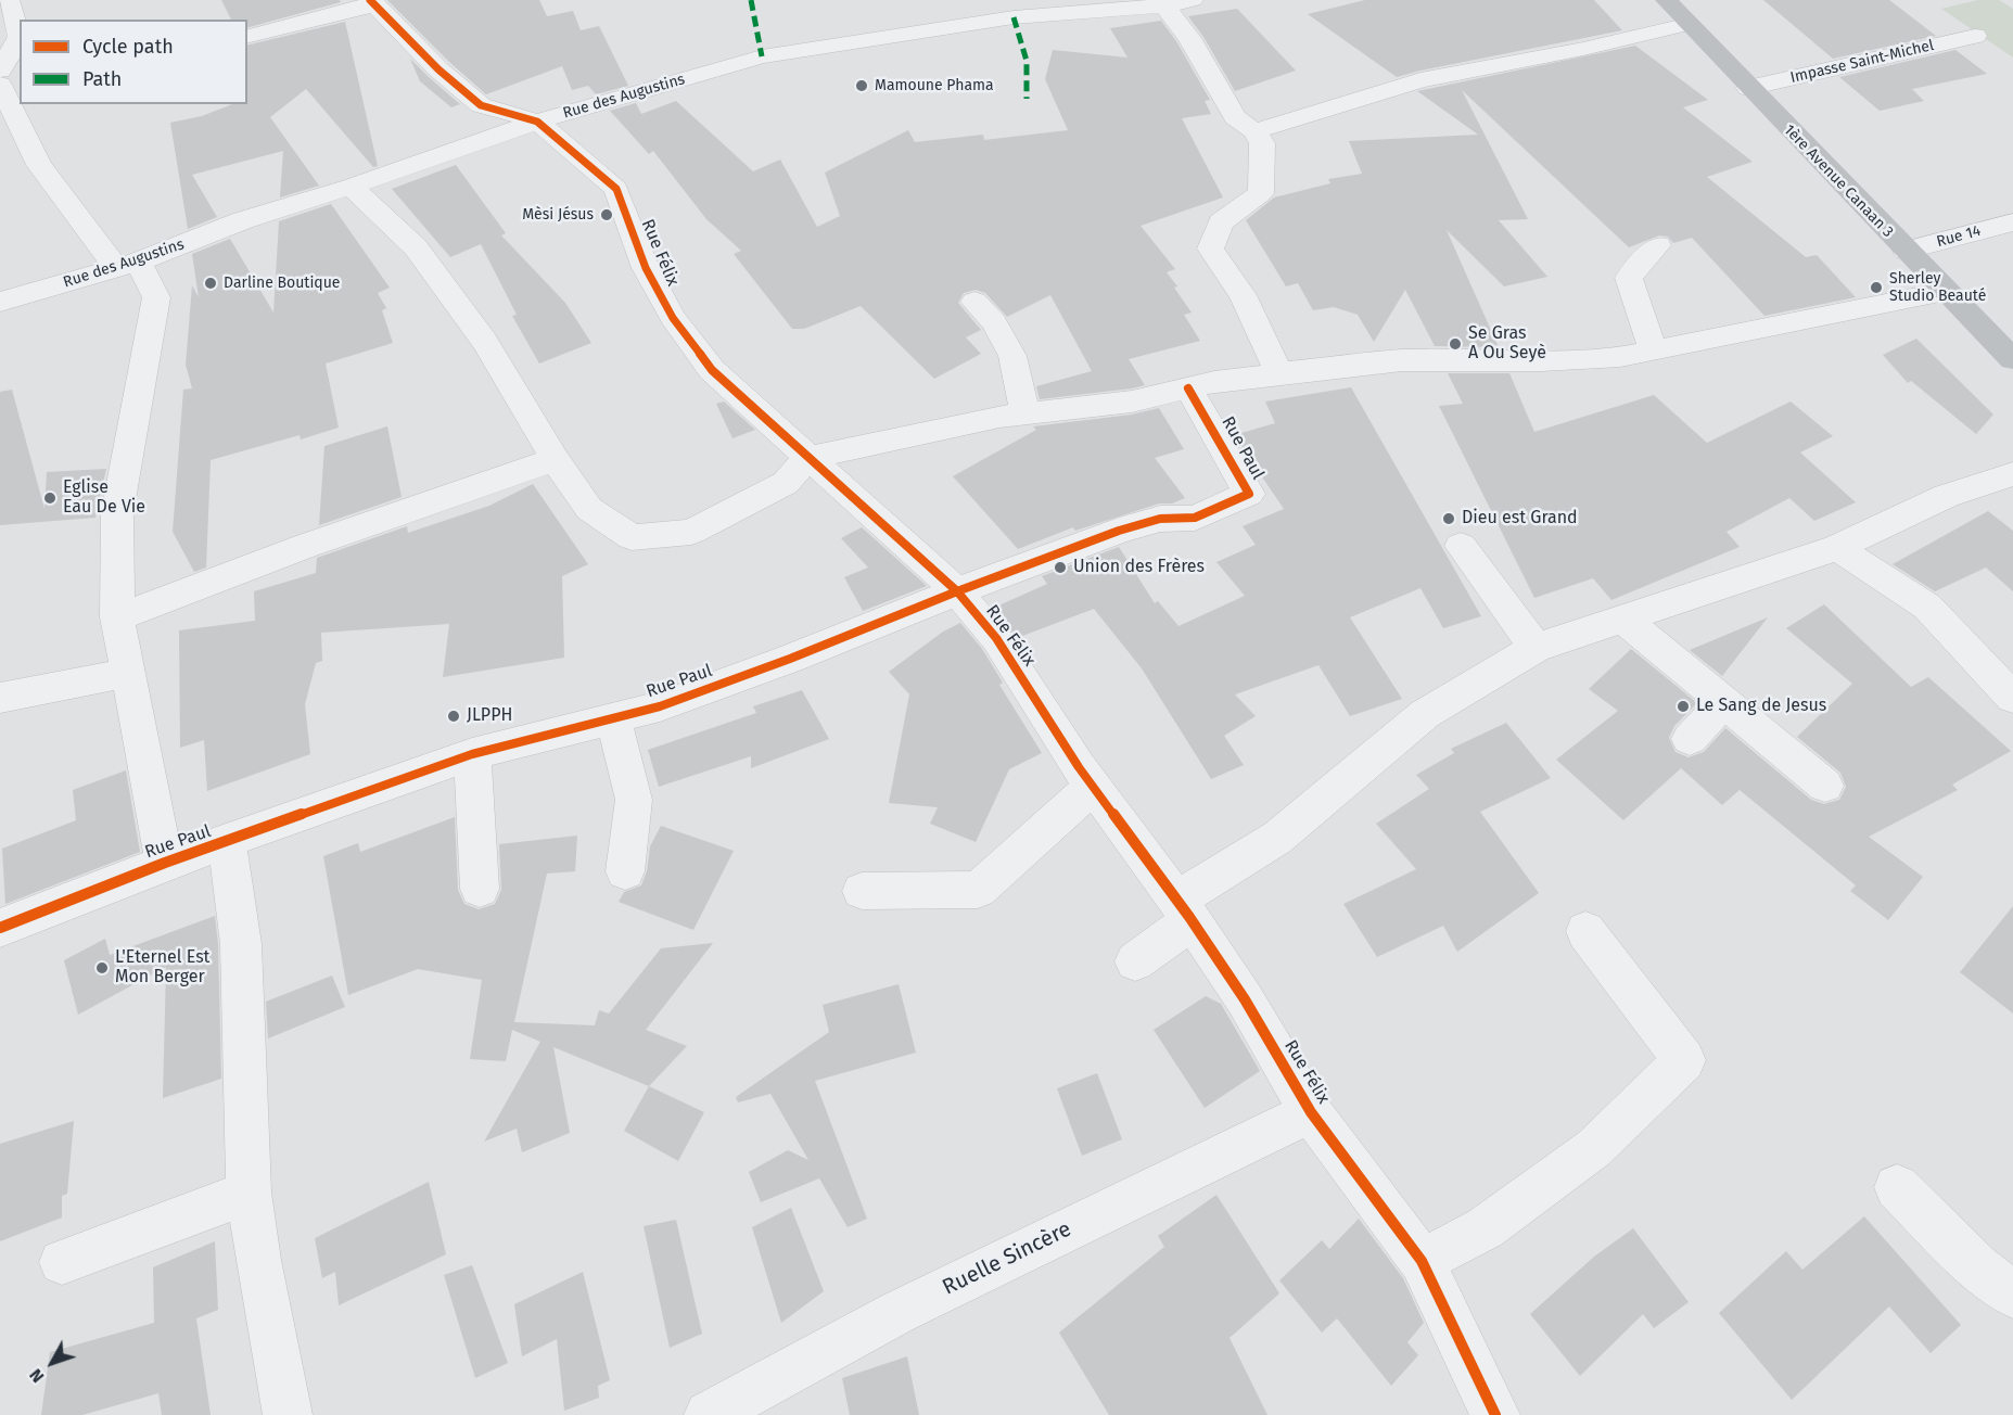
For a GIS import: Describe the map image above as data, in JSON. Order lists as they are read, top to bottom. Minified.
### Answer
{"streets":{"main road":["1ère Avenue Canaan 3"],"street":["Impasse Saint-Michel","Rue des Augustins","Rue 14","Rue Félix","Rue Paul","Ruelle Sincère"]},"crossings":[["Impasse Saint-Michel","1ère Avenue Canaan 3"],["Rue des Augustins","Rue Félix"],["1ère Avenue Canaan 3","Rue 14"],["Rue Félix","Rue Paul"],["Rue Félix","Ruelle Sincère"]],"places":["Mamoune Phama","Mèsi Jésus","Darline Boutique","Sherley Studio Beauté","Se Gras A Ou Seyè","Eglise Eau De Vie","Dieu est Grand","Union des Frères","Le Sang de Jesus","JLPPH","L'Eternel Est Mon Berger"],"legend":["Cycle path","Path"],"north":"bottom left"}
